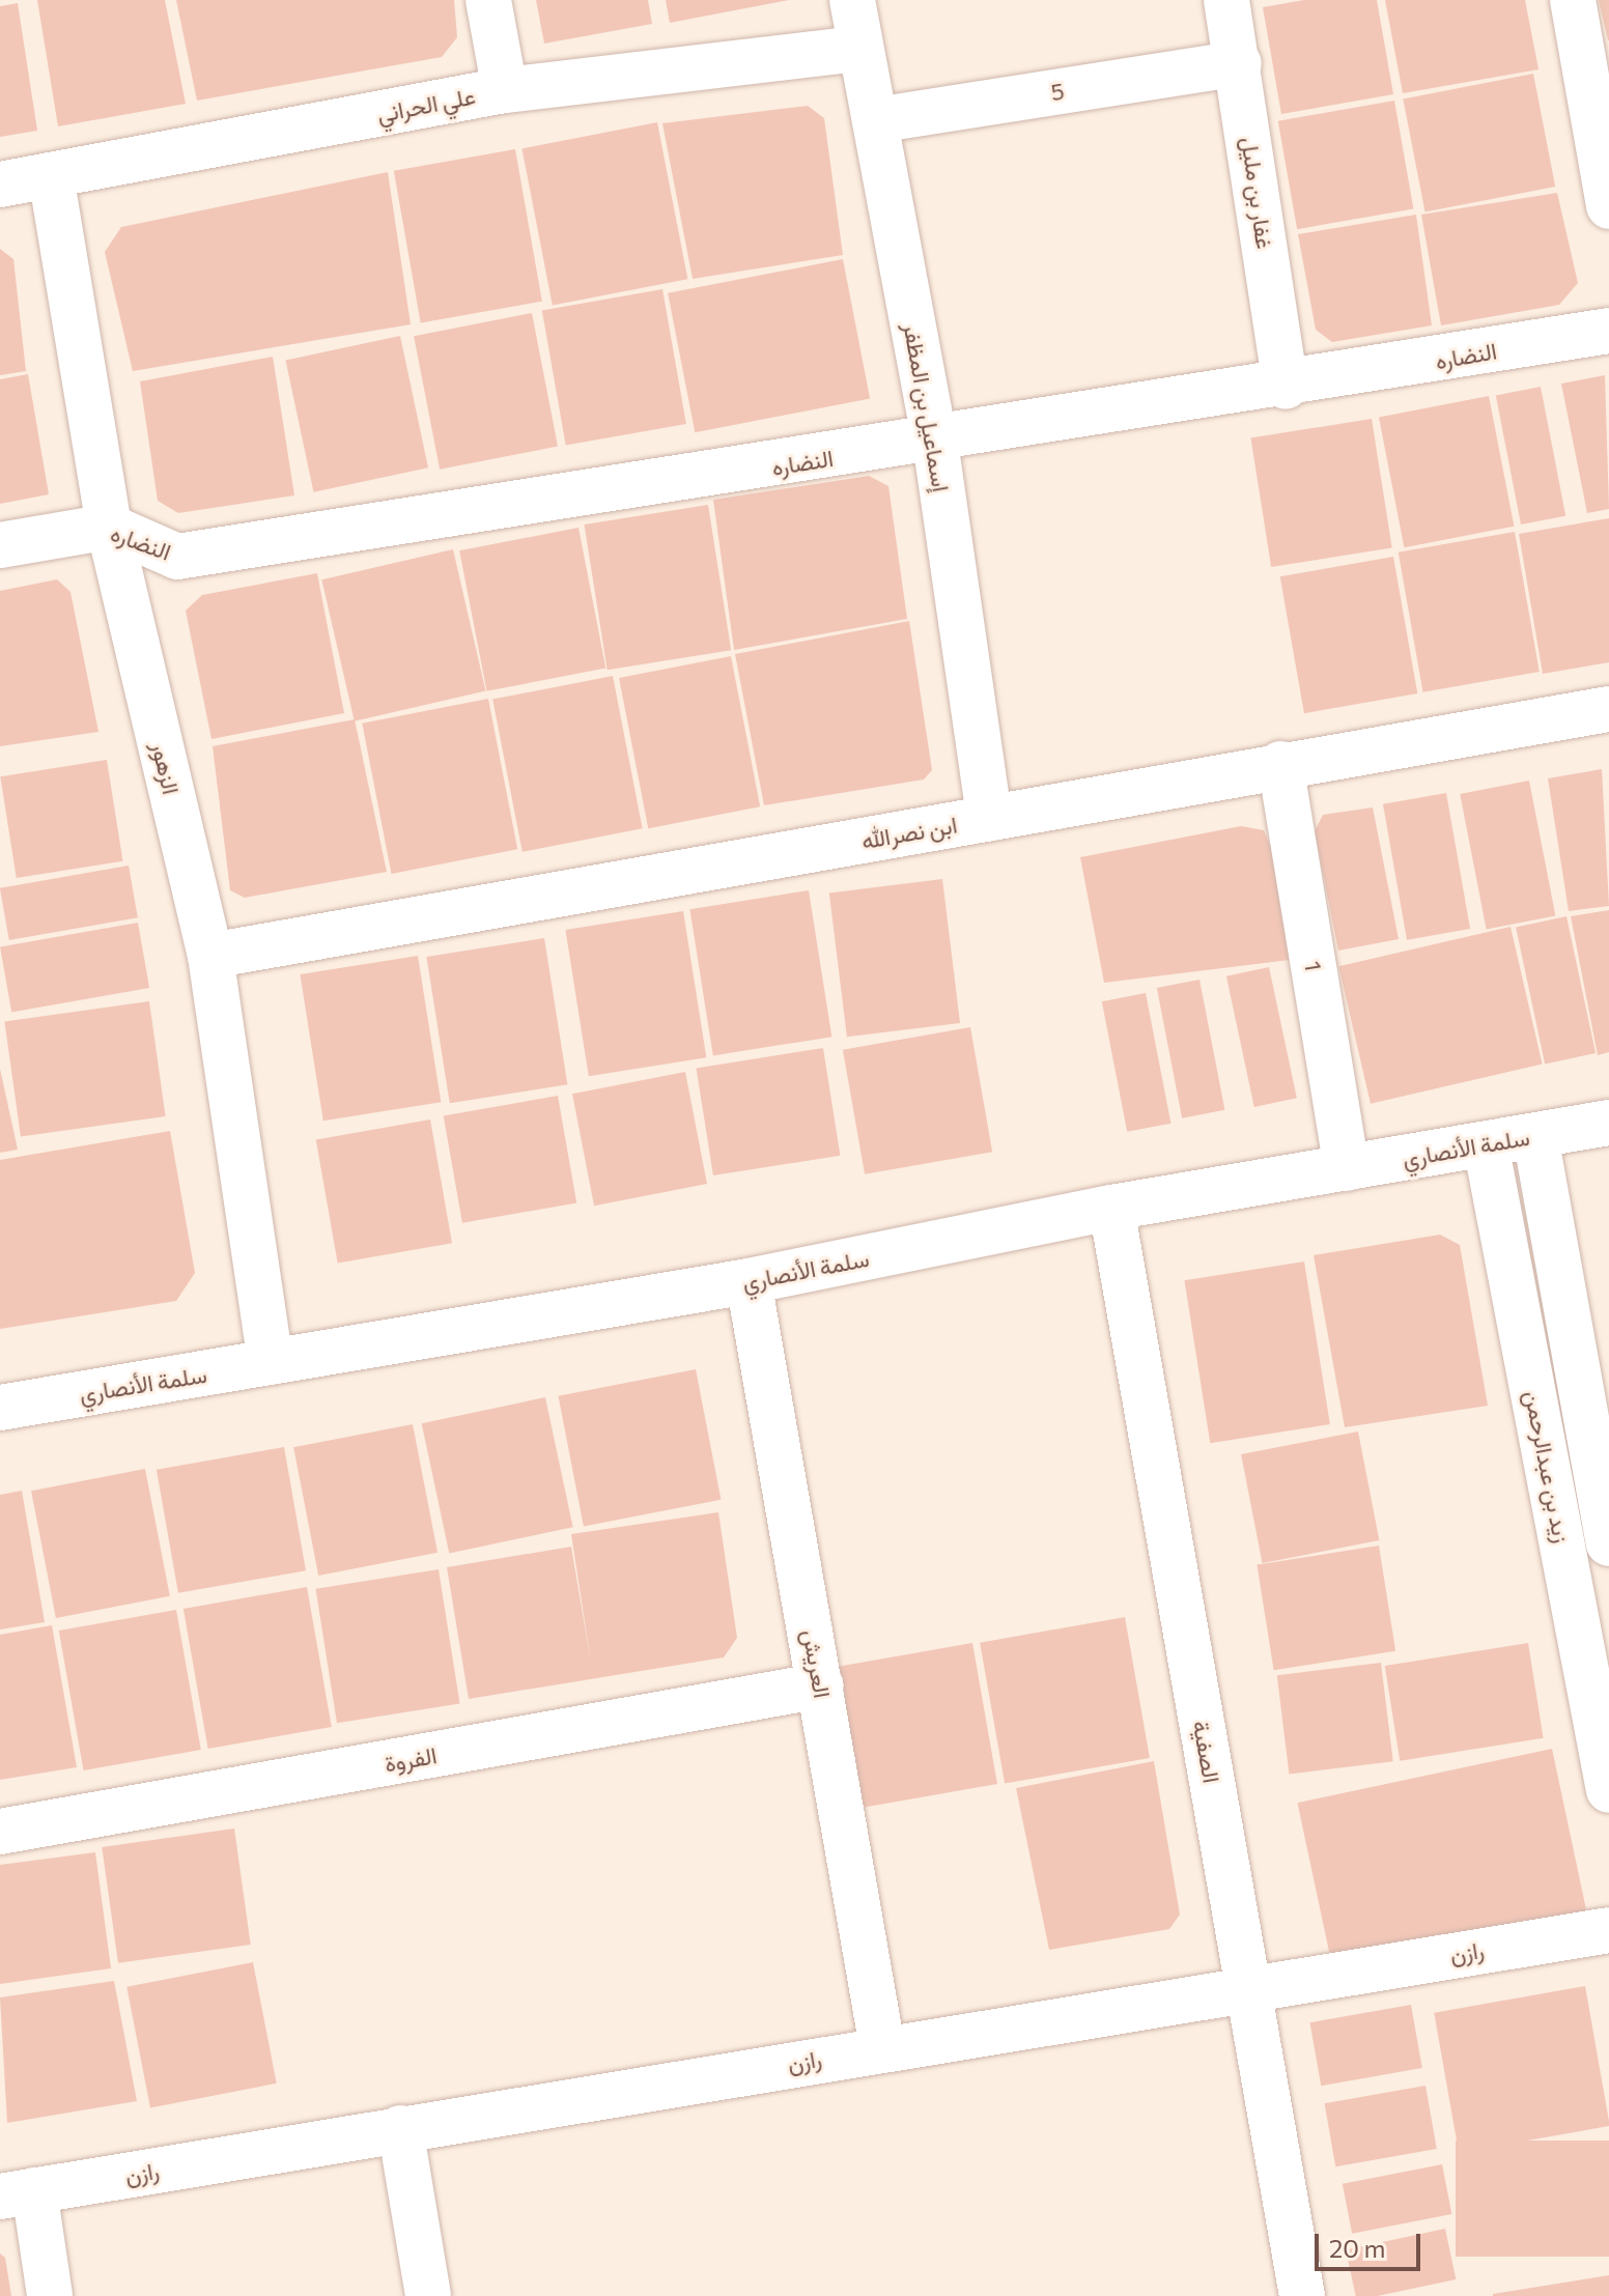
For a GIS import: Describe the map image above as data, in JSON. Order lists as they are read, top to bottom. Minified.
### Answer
{"streets":{"street":["5","علي الحراني","غفار بن مليل","النضاره","إسماعيل بن المظفر","الزهور","ابن نصرالله","1","سلمة الأنصاري","زيد بن عبدالرحمن","العريش","الصفية","الفروة","رازن"]},"crossings":[["5","غفار بن مليل"],["5","إسماعيل بن المظفر"],["علي الحراني","إسماعيل بن المظفر"],["علي الحراني","الزهور"],["غفار بن مليل","النضاره"],["النضاره","إسماعيل بن المظفر"],["النضاره","الزهور"],["إسماعيل بن المظفر","ابن نصرالله"],["الزهور","ابن نصرالله"],["الزهور","سلمة الأنصاري"],["ابن نصرالله","1"],["1","سلمة الأنصاري"],["سلمة الأنصاري","زيد بن عبدالرحمن"],["سلمة الأنصاري","العريش"],["سلمة الأنصاري","الصفية"],["العريش","الفروة"],["العريش","رازن"],["الصفية","رازن"]],"scale_bar":"20 m"}
